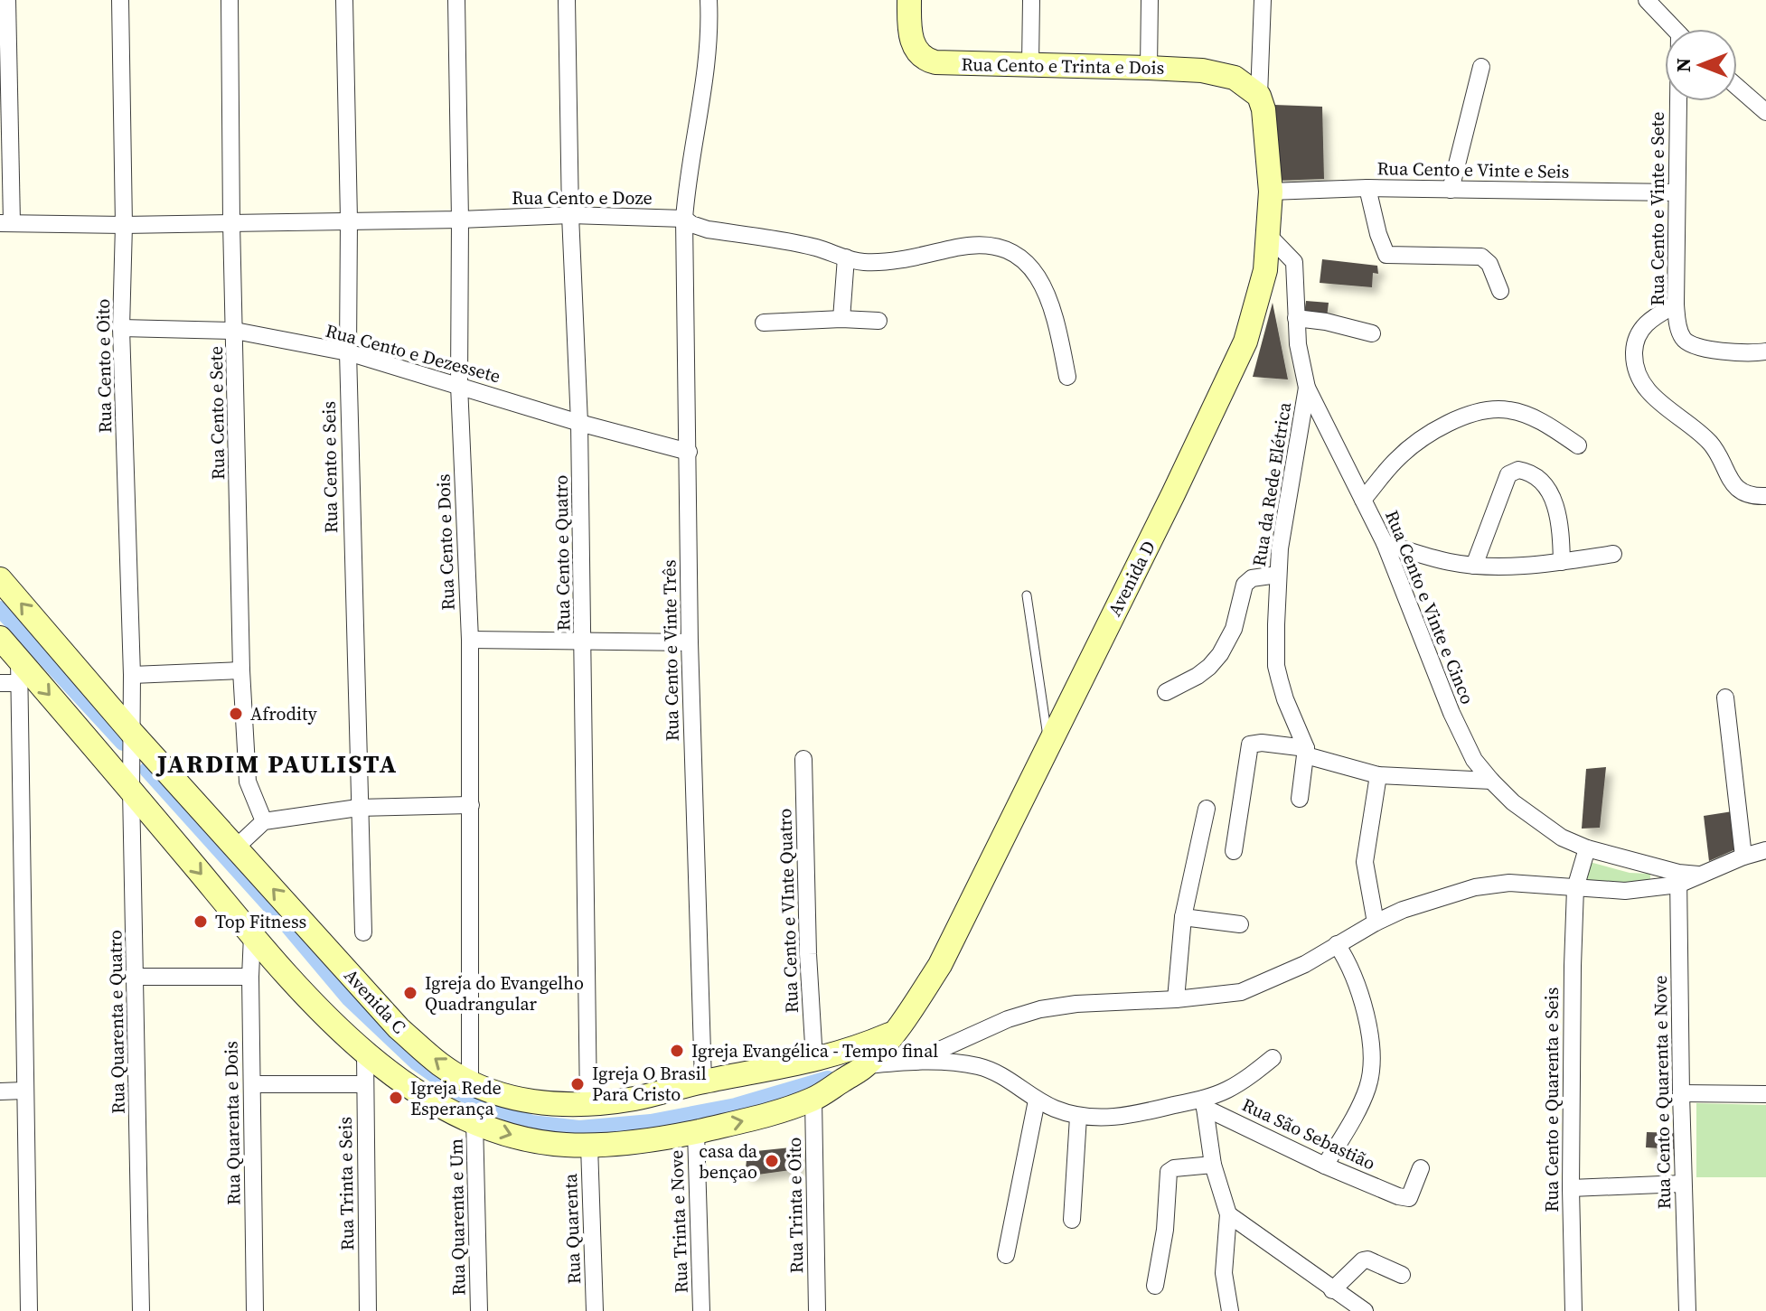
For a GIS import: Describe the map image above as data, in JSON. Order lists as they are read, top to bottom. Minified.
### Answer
{"streets":{"main road":["Rua Cento e Trinta e Dois","Avenida D","Avenida C"],"street":["Rua Cento e Vinte e Seis","Rua Cento e Doze","Rua Cento e Vinte e Sete","Rua Cento e Dezessete","Rua Cento e Oito","Rua Cento e Sete","Rua Cento e Seis","Rua da Rede Elétrica","Rua Cento e Dois","Rua Cento e Quatro","Rua Cento e Vinte e Cinco","Rua Cento e Vinte Três","Rua Cento e VInte Quatro","Rua Quarenta e Quatro","Rua Cento e Quarenta e Nove","Rua Cento e Quarenta e Seis","Rua Quarenta e Dois","Rua São Sebastião","Rua Trinta e Seis","Rua Trinta e Oito","Rua Quarenta e Um","Rua Trinta e Nove","Rua Quarenta"]},"crossings":[["Rua Cento e Trinta e Dois","Avenida D"],["Rua Cento e Vinte e Seis","Rua Cento e Vinte e Sete"],["Rua Cento e Vinte e Seis","Avenida D"],["Rua Cento e Doze","Rua Cento e Oito"],["Rua Cento e Doze","Rua Cento e Sete"],["Rua Cento e Doze","Rua Cento e Seis"],["Rua Cento e Doze","Rua Cento e Dois"],["Rua Cento e Doze","Rua Cento e Quatro"],["Rua Cento e Doze","Rua Cento e Vinte Três"],["Rua Cento e Dezessete","Rua Cento e Oito"],["Rua Cento e Dezessete","Rua Cento e Sete"],["Rua Cento e Dezessete","Rua Cento e Seis"],["Rua Cento e Dezessete","Rua Cento e Dois"],["Rua Cento e Dezessete","Rua Cento e Quatro"],["Rua Cento e Dezessete","Rua Cento e Vinte Três"],["Rua Cento e Oito","Avenida C"],["Rua Cento e Oito","Rua Quarenta e Quatro"],["Rua da Rede Elétrica","Rua Cento e Vinte e Cinco"],["Rua Cento e Dois","Avenida C"],["Rua Cento e Quatro","Avenida C"],["Avenida D","Rua Cento e Vinte e Cinco"],["Avenida D","Avenida C"],["Avenida D","Rua Quarenta e Quatro"],["Avenida D","Rua Quarenta e Dois"],["Avenida D","Rua Trinta e Seis"],["Avenida D","Rua Trinta e Oito"],["Avenida D","Rua Quarenta e Um"],["Avenida D","Rua Trinta e Nove"],["Avenida D","Rua Quarenta"],["Rua Cento e Vinte e Cinco","Rua Cento e Quarenta e Nove"],["Rua Cento e Vinte e Cinco","Rua Cento e Quarenta e Seis"],["Rua Cento e Vinte Três","Avenida C"],["Rua Cento e VInte Quatro","Avenida C"],["Avenida C","Rua Quarenta e Quatro"]],"one_way":["Avenida C"],"districts":["JARDIM PAULISTA"],"places":["Afrodity","Top Fitness","Igreja do Evangelho Quadrangular","Igreja Evangélica - Tempo final","Igreja O Brasil Para Cristo","Igreja Rede Esperança","casa da bençao"],"north":"left"}
